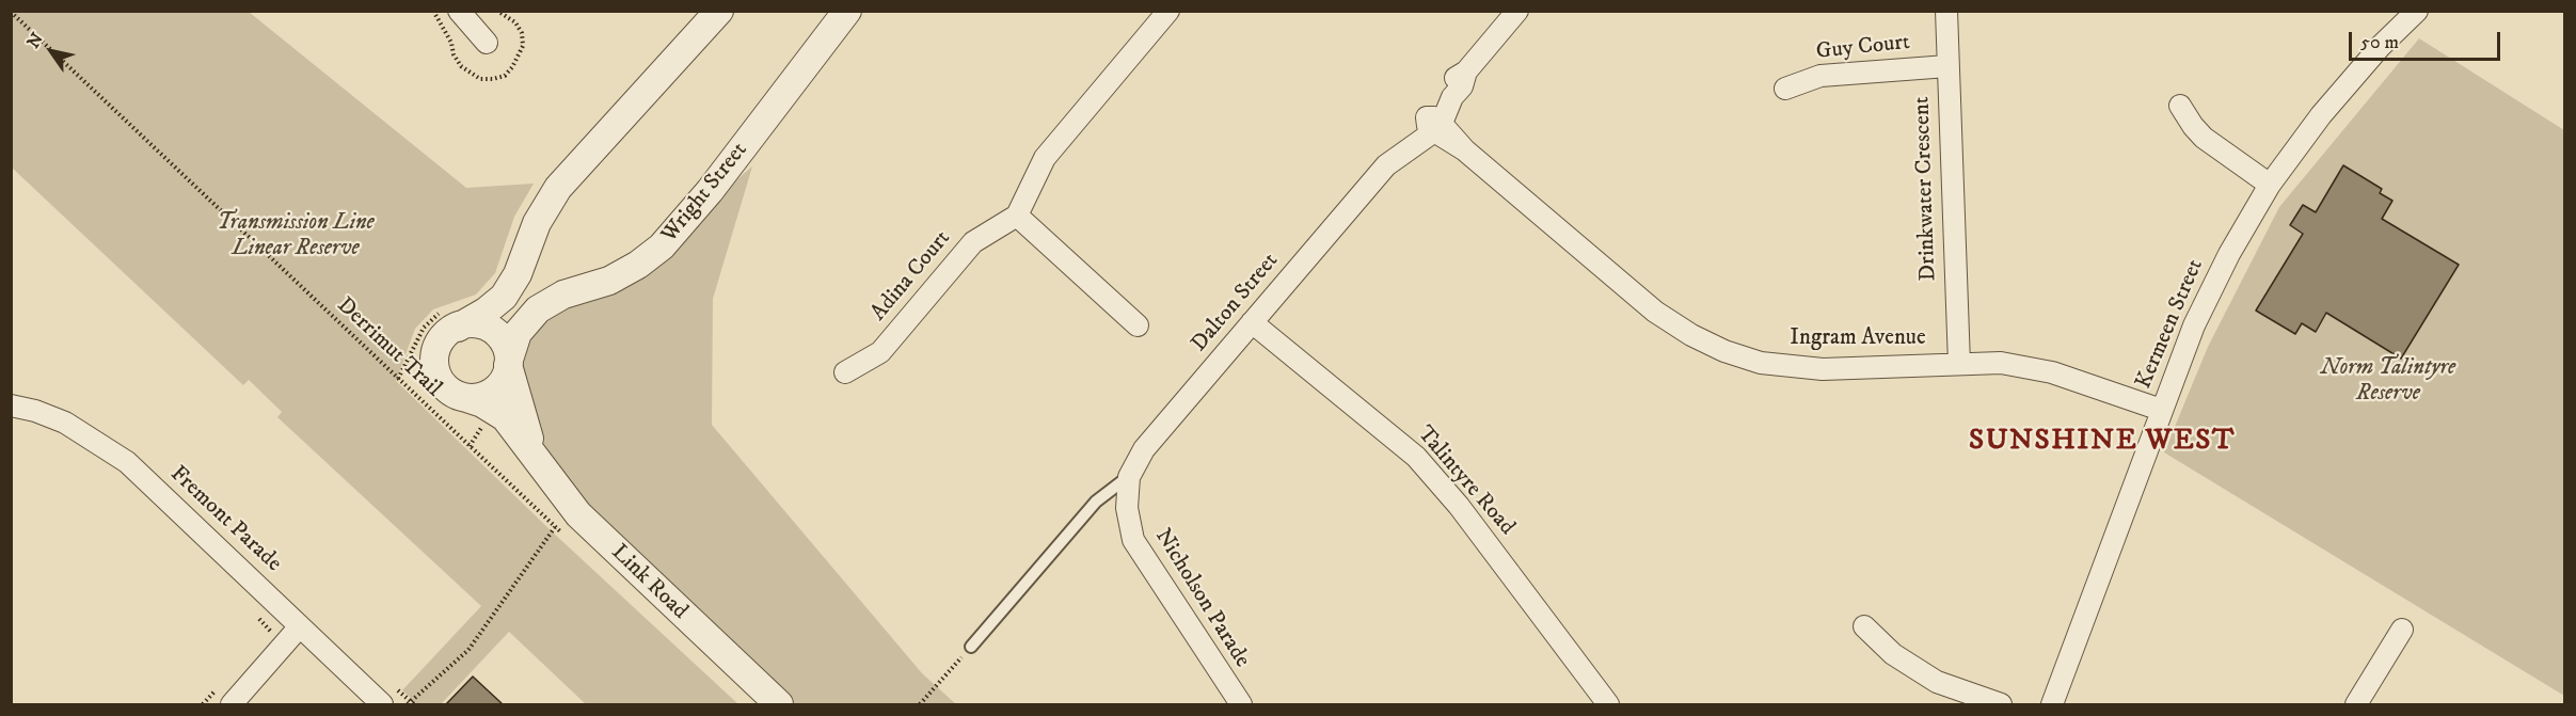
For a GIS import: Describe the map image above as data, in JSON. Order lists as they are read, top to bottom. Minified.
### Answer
{"streets":{"street":["Guy Court","Drinkwater Crescent","Wright Street","Adina Court","Dalton Street","Kermeen Street","Ingram Avenue","Talintyre Road","Fremont Parade","Link Road","Nicholson Parade"],"path":["Derrimut Trail"]},"crossings":[["Guy Court","Drinkwater Crescent"],["Drinkwater Crescent","Ingram Avenue"],["Wright Street","Link Road"],["Dalton Street","Ingram Avenue"],["Dalton Street","Talintyre Road"],["Dalton Street","Nicholson Parade"],["Kermeen Street","Ingram Avenue"]],"districts":["SUNSHINE WEST"],"parks":["Transmission Line Linear Reserve","Norm Talintyre Reserve"],"scale_bar":"50 m","north":"top left"}
